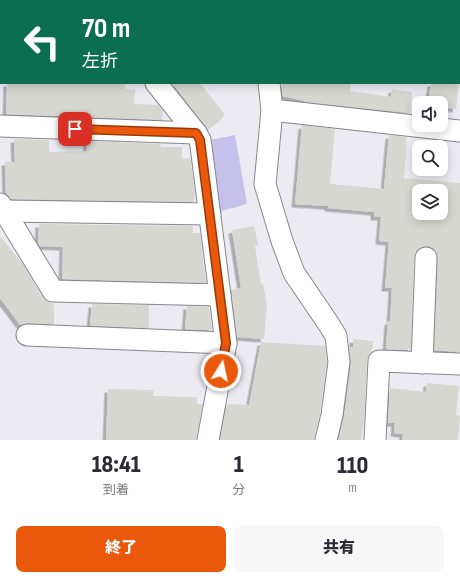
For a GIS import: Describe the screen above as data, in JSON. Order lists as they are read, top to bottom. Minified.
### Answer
{"page":{"turn":["70 m","左折"],"eta":["18:41","到着","1","分","110","m"],"buttons":["終了","共有"]}}
